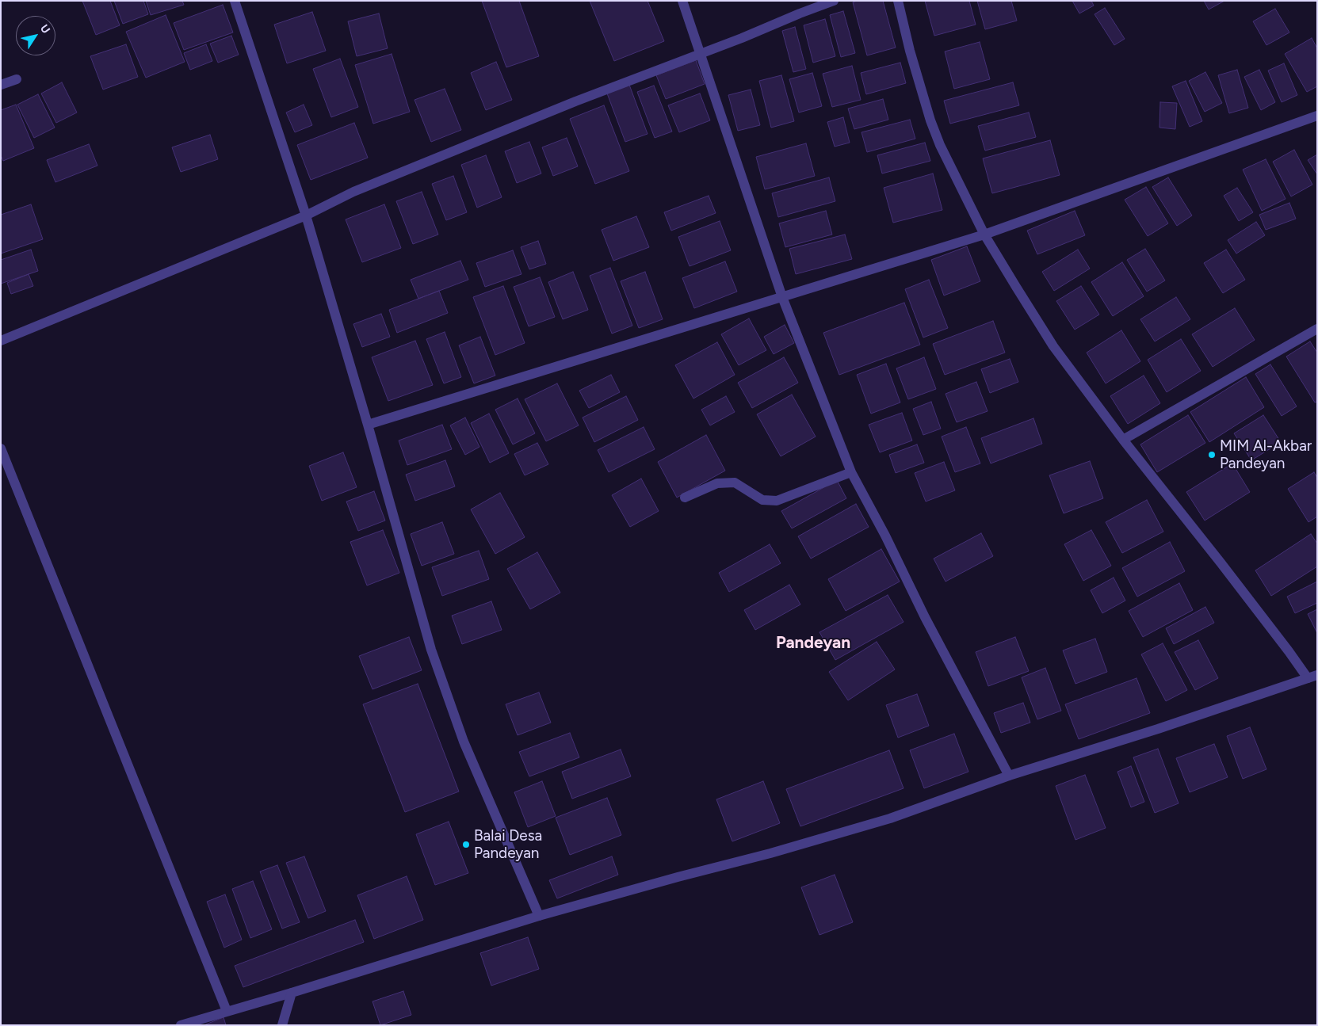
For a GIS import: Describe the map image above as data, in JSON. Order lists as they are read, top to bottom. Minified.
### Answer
{"districts":["Pandeyan"],"places":["MIM Al-Akbar Pandeyan","Balai Desa Pandeyan"],"north":"top right"}
